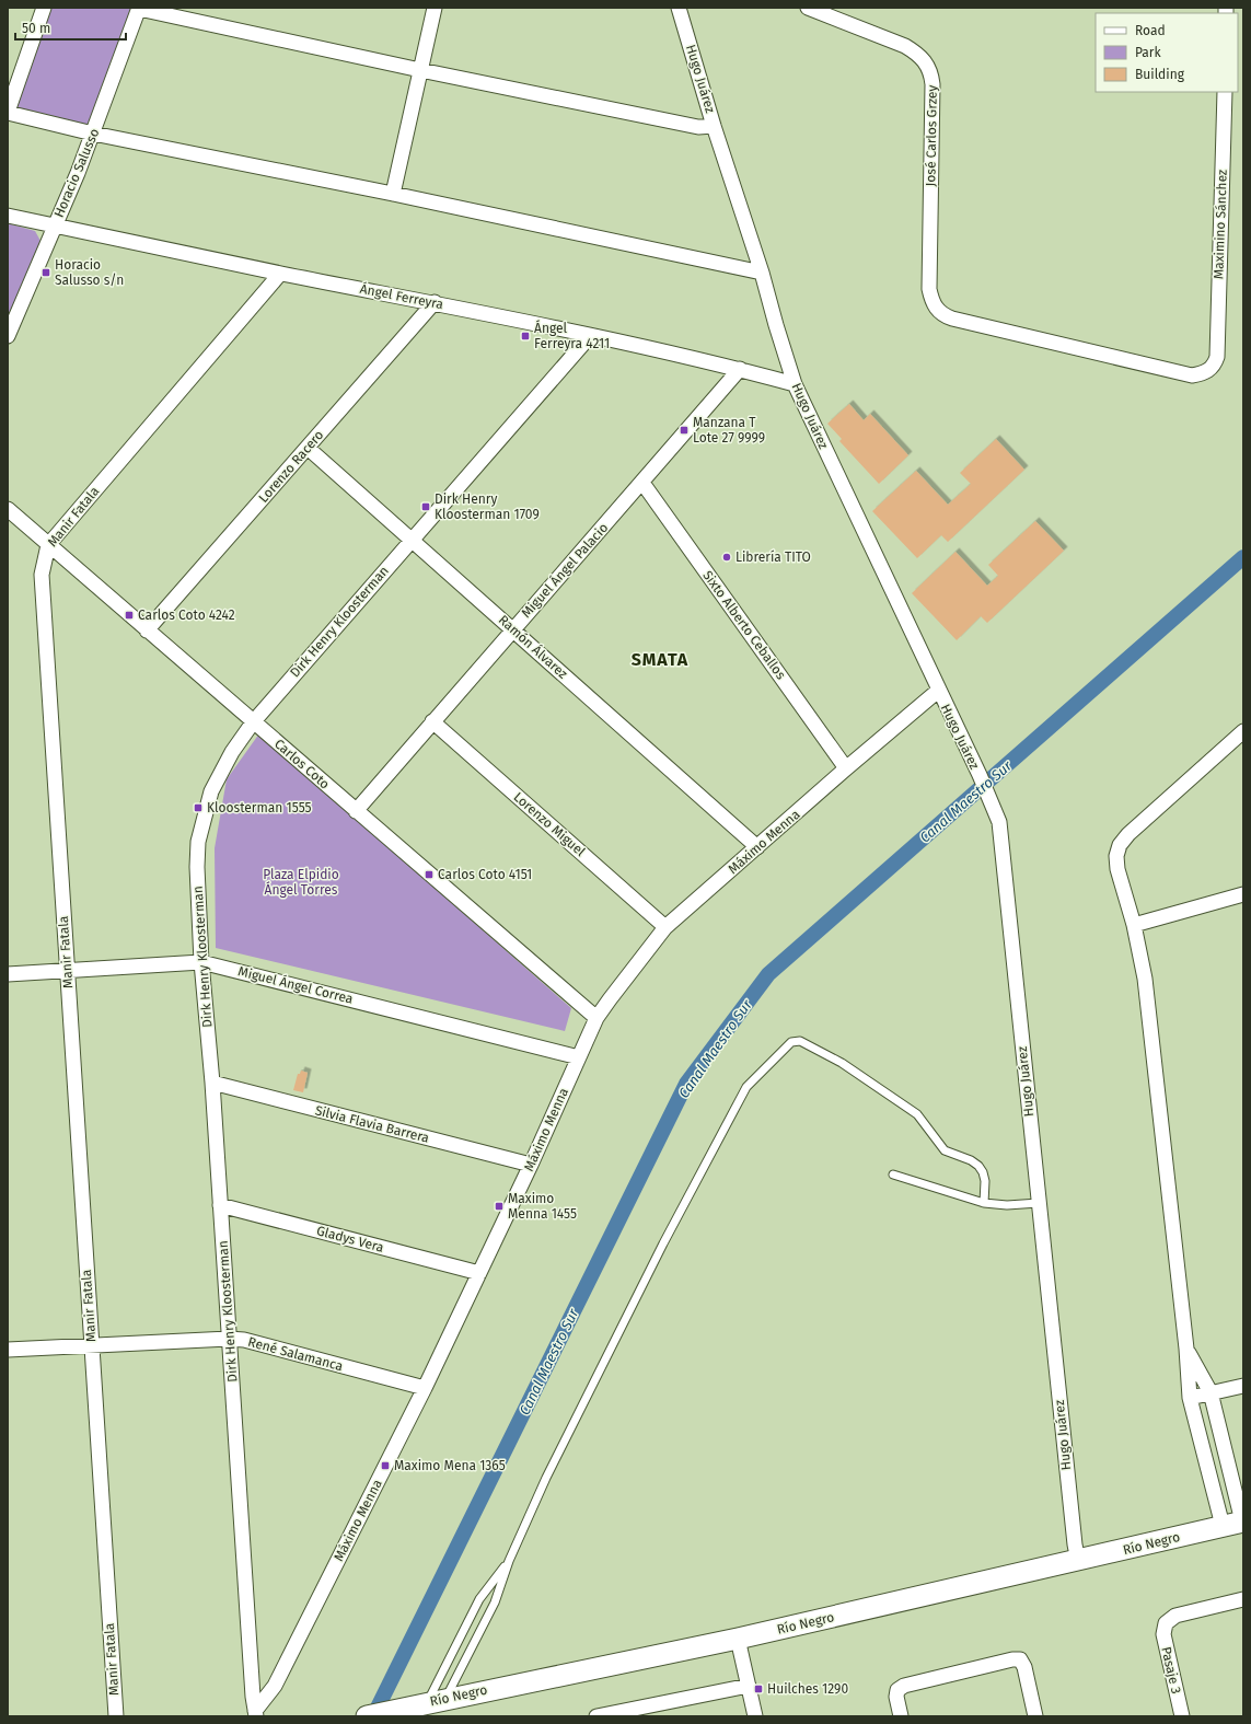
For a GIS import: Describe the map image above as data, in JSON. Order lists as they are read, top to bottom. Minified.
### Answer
{"streets":{"street":["Hugo Juárez","José Carlos Grzey","Horacio Salusso","Maximino Sánchez","Ángel Ferreyra","Lorenzo Racero","Manir Fatala","Miguel Ángel Palacio","Dirk Henry Kloosterman","Sixto Alberto Ceballos","Ramón Álvarez","Carlos Coto","Lorenzo Miguel","Máximo Menna","Miguel Ángel Correa","Silvia Flavia Barrera","Gladys Vera","René Salamanca","Río Negro","Pasaje 3"]},"crossings":[["Hugo Juárez","Ángel Ferreyra"],["Hugo Juárez","Máximo Menna"],["Hugo Juárez","Río Negro"],["José Carlos Grzey","Maximino Sánchez"],["Horacio Salusso","Ángel Ferreyra"],["Ángel Ferreyra","Lorenzo Racero"],["Ángel Ferreyra","Manir Fatala"],["Ángel Ferreyra","Miguel Ángel Palacio"],["Ángel Ferreyra","Dirk Henry Kloosterman"],["Lorenzo Racero","Ramón Álvarez"],["Lorenzo Racero","Carlos Coto"],["Manir Fatala","Carlos Coto"],["Manir Fatala","Miguel Ángel Correa"],["Manir Fatala","René Salamanca"],["Miguel Ángel Palacio","Sixto Alberto Ceballos"],["Miguel Ángel Palacio","Ramón Álvarez"],["Miguel Ángel Palacio","Carlos Coto"],["Miguel Ángel Palacio","Lorenzo Miguel"],["Dirk Henry Kloosterman","Ramón Álvarez"],["Dirk Henry Kloosterman","Carlos Coto"],["Dirk Henry Kloosterman","Máximo Menna"],["Dirk Henry Kloosterman","Miguel Ángel Correa"],["Dirk Henry Kloosterman","Silvia Flavia Barrera"],["Dirk Henry Kloosterman","Gladys Vera"],["Dirk Henry Kloosterman","René Salamanca"],["Sixto Alberto Ceballos","Máximo Menna"],["Ramón Álvarez","Máximo Menna"],["Carlos Coto","Máximo Menna"],["Lorenzo Miguel","Máximo Menna"],["Máximo Menna","Miguel Ángel Correa"],["Máximo Menna","Silvia Flavia Barrera"],["Máximo Menna","Gladys Vera"],["Máximo Menna","René Salamanca"]],"districts":["SMATA"],"water":["Canal Maestro Sur"],"parks":["Plaza Elpidio Ángel Torres"],"places":{"transit":["Horacio Salusso s/n","Ángel Ferreyra 4211","Manzana T Lote 27 9999","Dirk Henry Kloosterman 1709","Carlos Coto 4242","Kloosterman 1555","Carlos Coto 4151","Maximo Menna 1455","Maximo Mena 1365","Huilches 1290"],"other":["Librería TITO"]},"legend":["Road","Park","Building"],"scale_bar":"50 m"}
